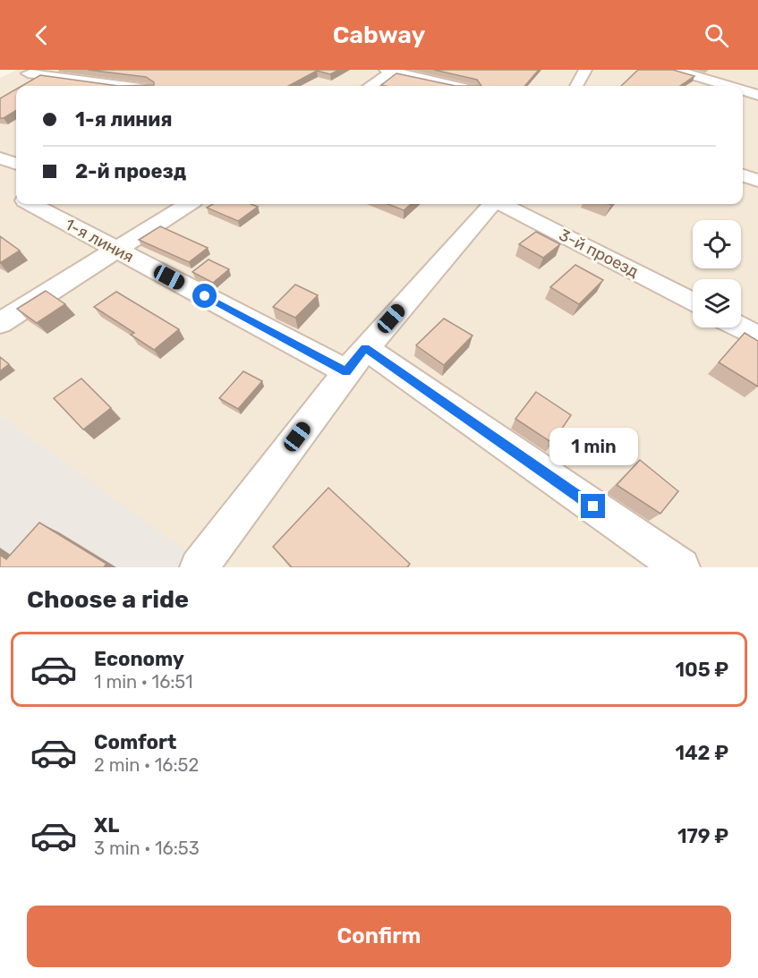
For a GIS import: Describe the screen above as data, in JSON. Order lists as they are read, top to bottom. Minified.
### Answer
{"streets":{"street":["1-я линия","3-й проезд"]},"page":{"header":"Cabway","banner":["1-я линия","2-й проезд"],"bubble":"1 min","heading":"Choose a ride","list":[{"name":"Economy","note":"1 min · 16:51","value":"105 ₽"},{"name":"Comfort","note":"2 min · 16:52","value":"142 ₽"},{"name":"XL","note":"3 min · 16:53","value":"179 ₽"}],"buttons":"Confirm"}}
